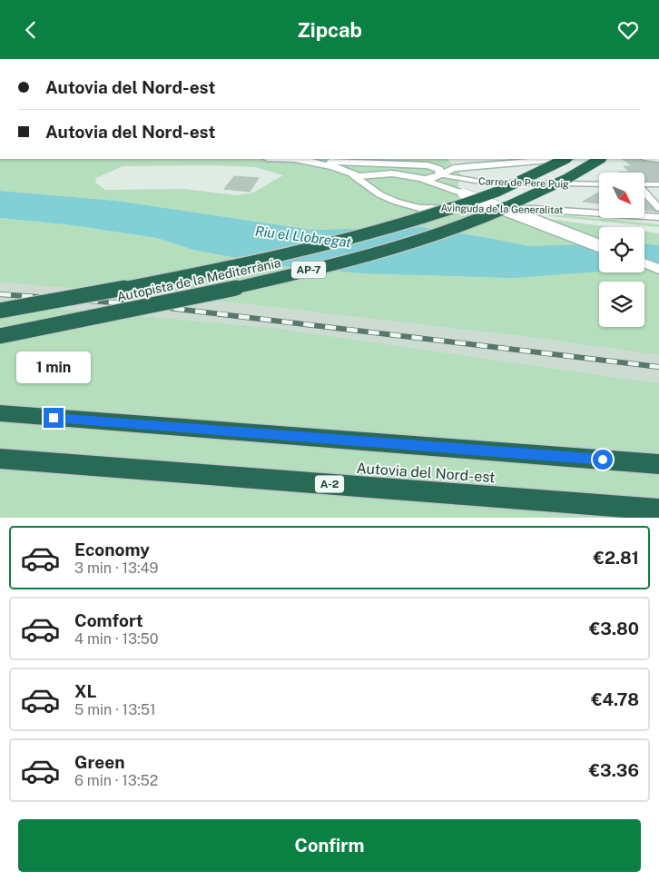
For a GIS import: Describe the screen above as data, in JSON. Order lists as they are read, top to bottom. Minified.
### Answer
{"streets":{"highway":["AP-7","Autopista de la Mediterrània","Autovia del Nord-est","A-2"],"street":["Carrer de Pere Puig","Avinguda de la Generalitat"]},"water":["Riu el Llobregat"],"north":"bottom right","page":{"header":"Zipcab","banner":["Autovia del Nord-est","Autovia del Nord-est"],"bubble":"1 min","list":[{"name":"Economy","note":"3 min · 13:49","value":"€2.81"},{"name":"Comfort","note":"4 min · 13:50","value":"€3.80"},{"name":"XL","note":"5 min · 13:51","value":"€4.78"},{"name":"Green","note":"6 min · 13:52","value":"€3.36"}],"buttons":"Confirm"}}
